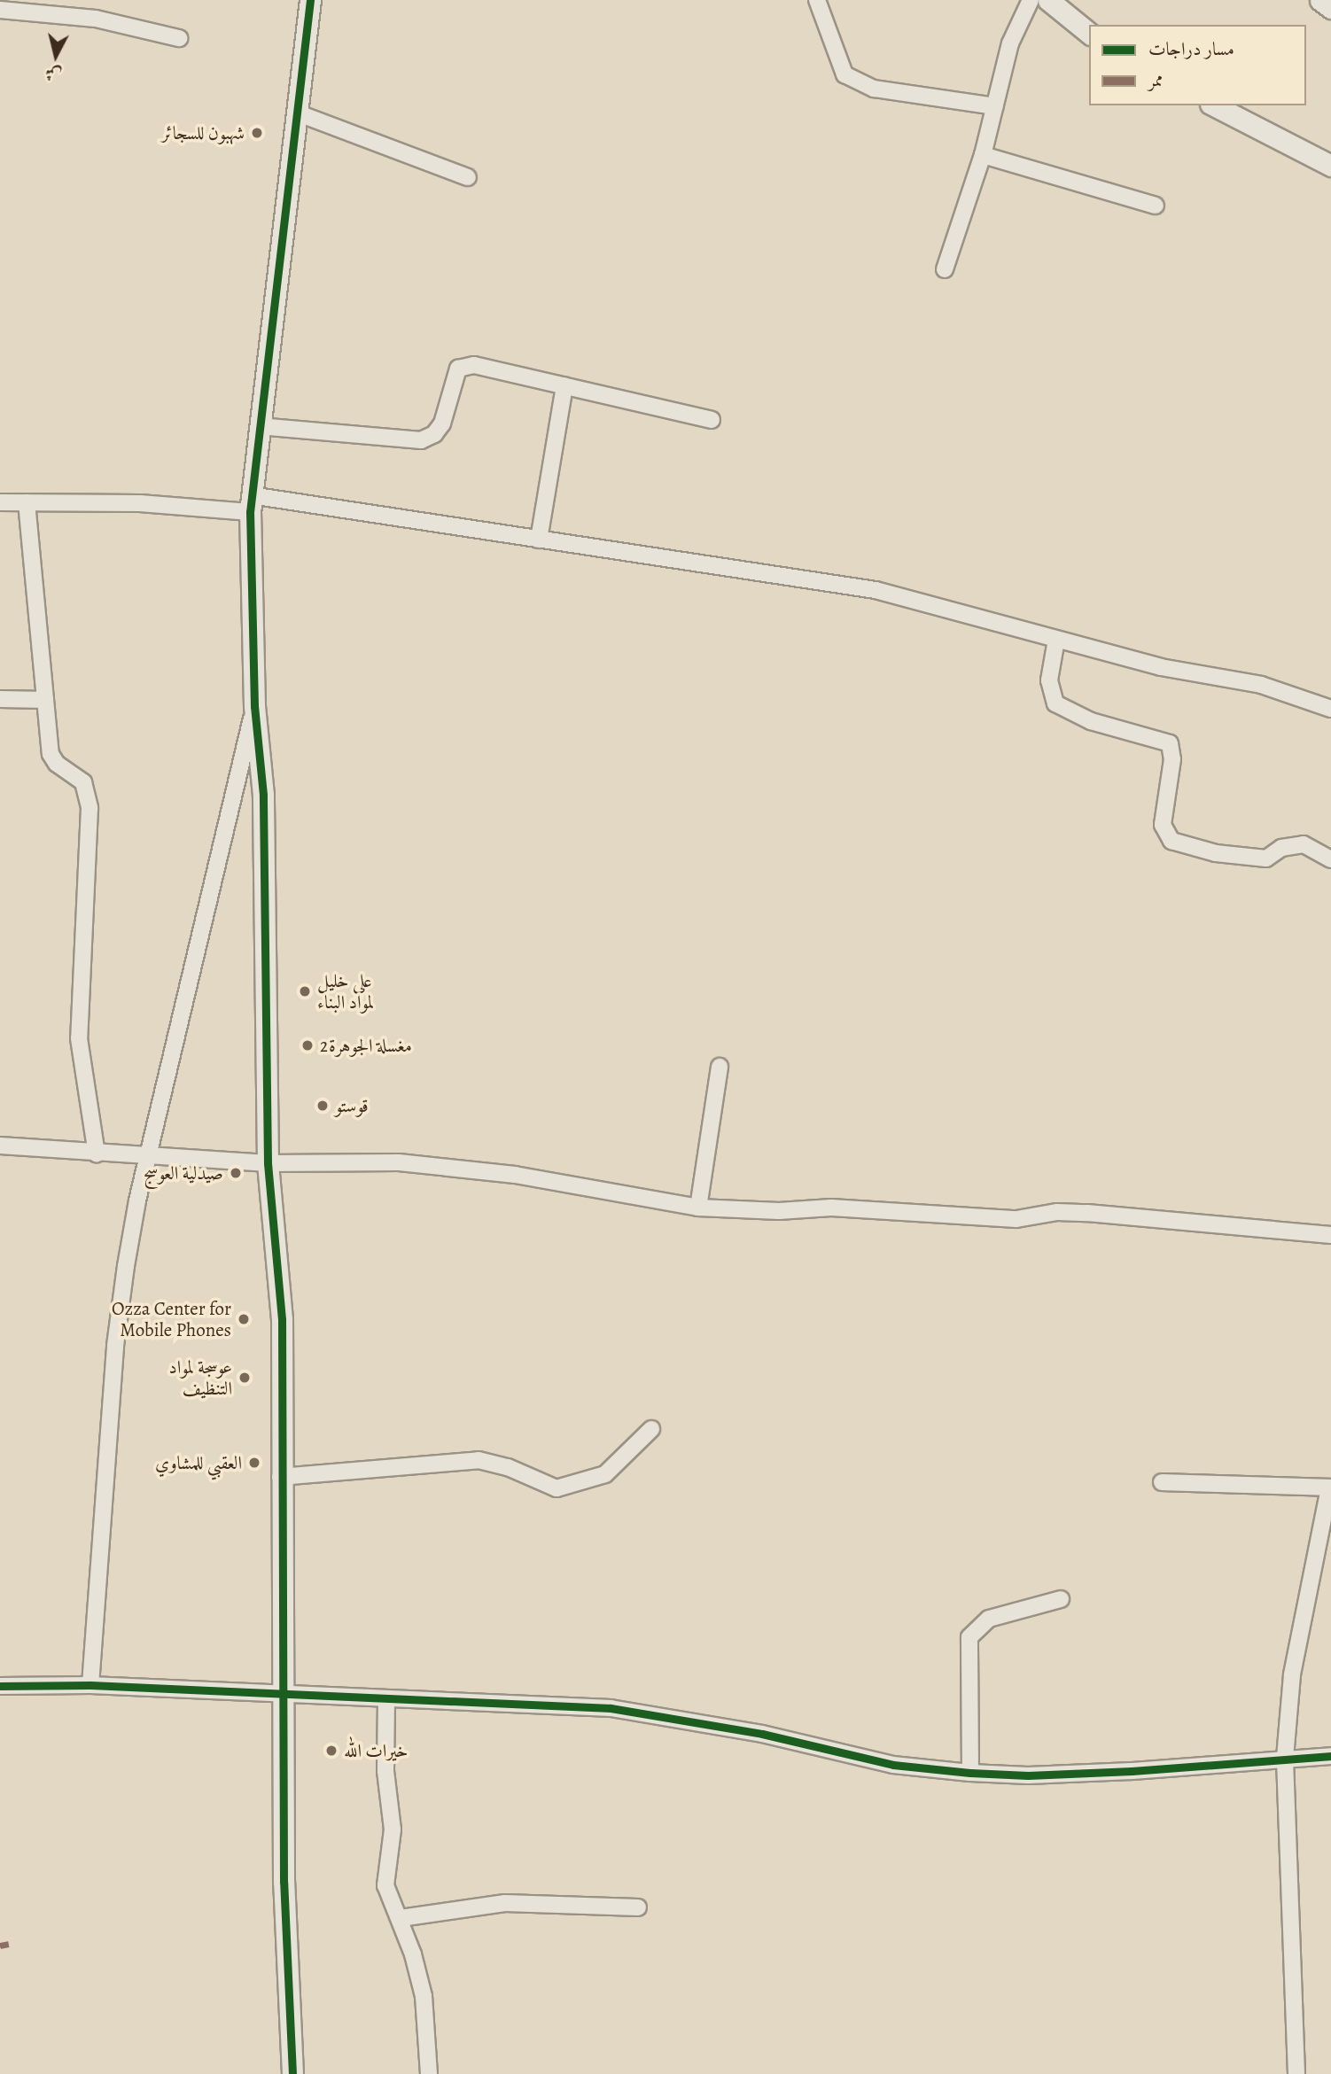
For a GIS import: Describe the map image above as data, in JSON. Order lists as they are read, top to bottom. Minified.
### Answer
{"places":["شهبون للسجائر","علي خليل لمواد البناء","مغسلة الجوهرة2","قوستو","صيدلية العوسج","Ozza Center for Mobile Phones","عوسجة لمواد التنظيف","العقبي للمشاوي","خيرات الله"],"legend":["مسار دراجات","ممر"],"north":"bottom"}
